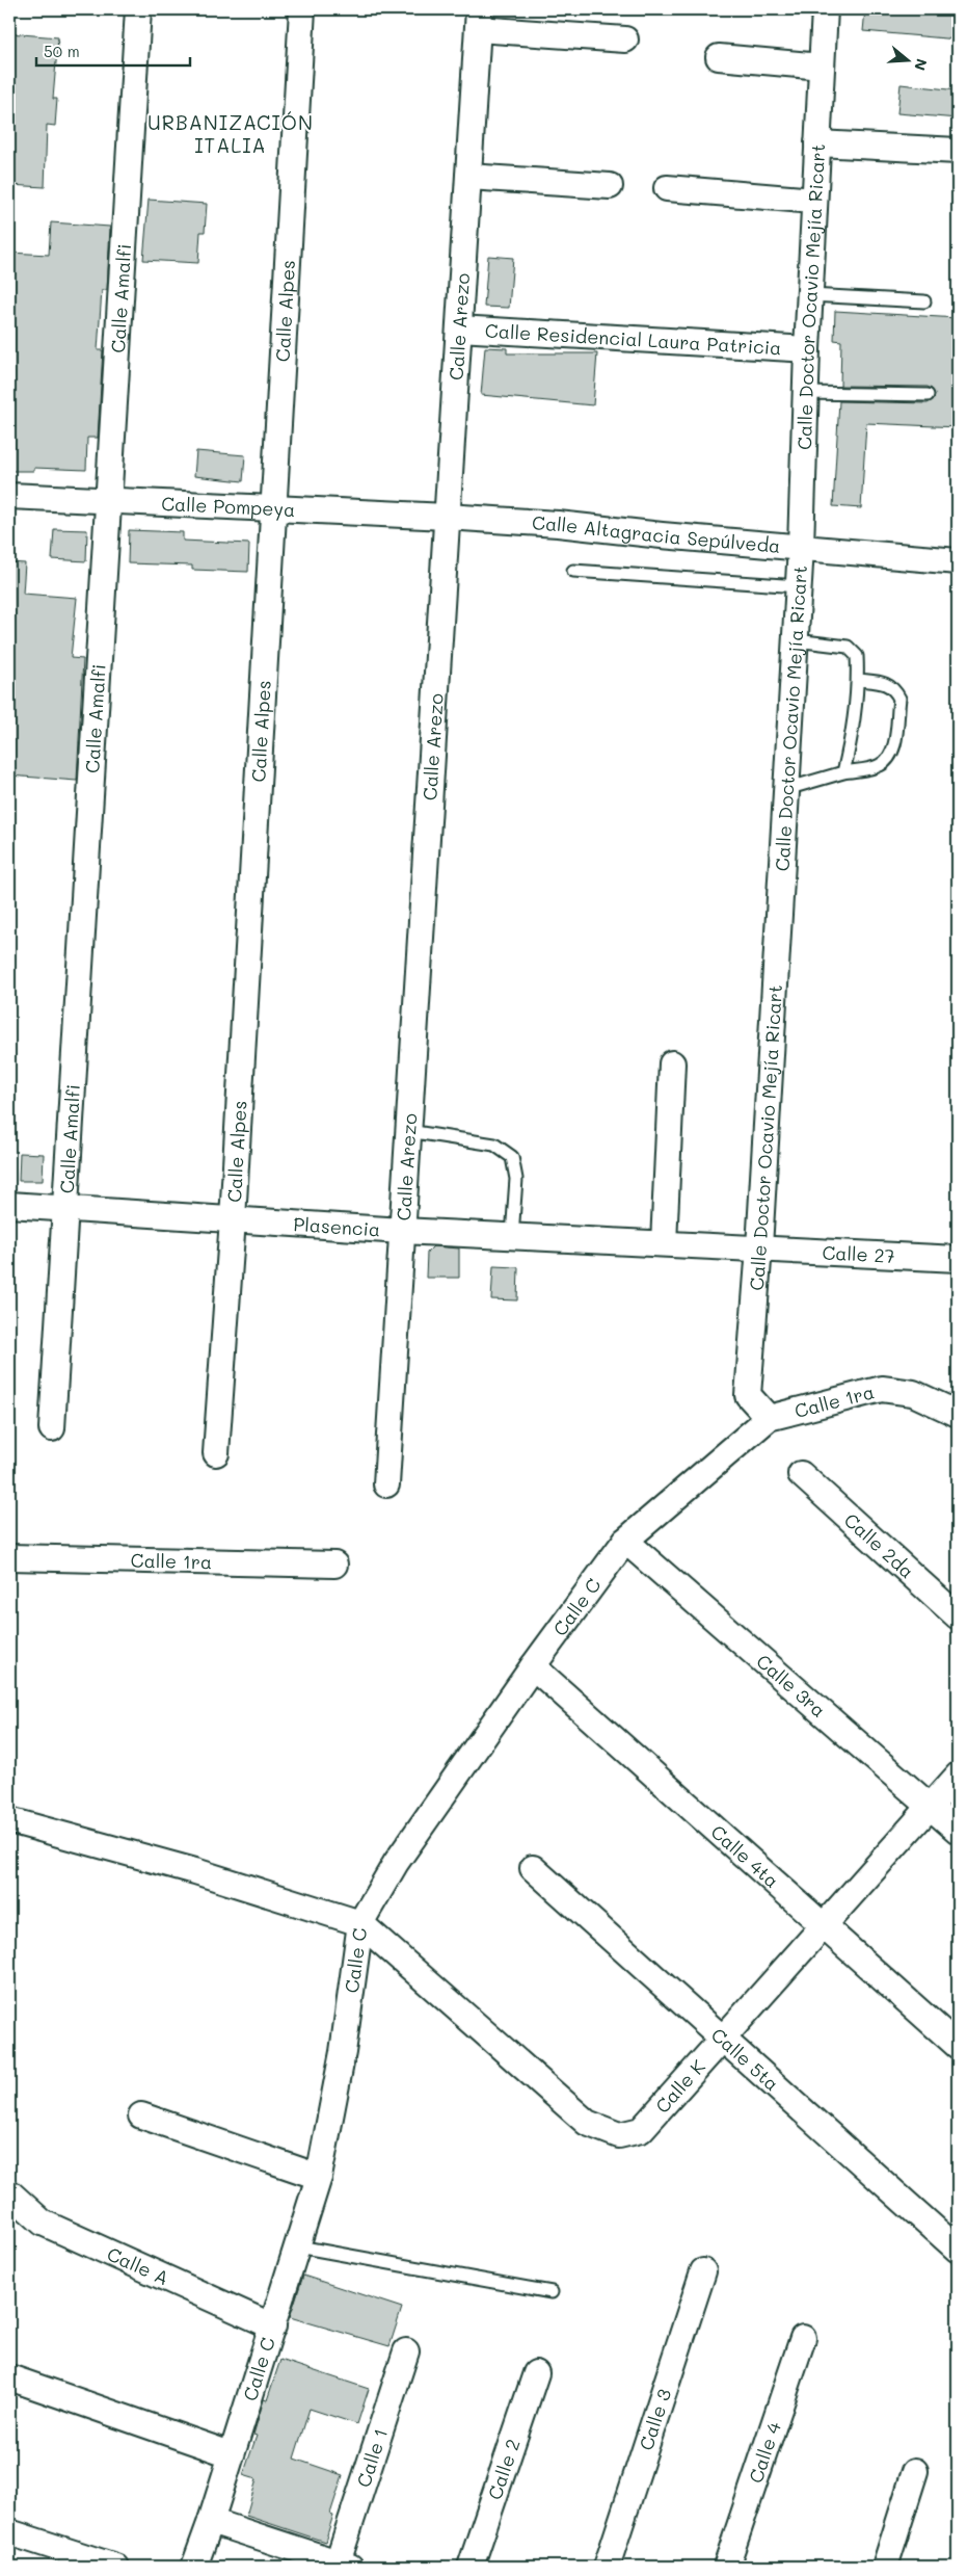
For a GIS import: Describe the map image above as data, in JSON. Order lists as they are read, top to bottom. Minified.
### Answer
{"streets":{"street":["Calle Doctor Ocavio Mejía Ricart","Calle Amalfi","Calle Alpes","Calle Arezo","Calle Residencial Laura Patricia","Calle Pompeya","Calle Altagracia Sepúlveda","Plasencia","Calle 27","Calle 1ra","Calle 2da","Calle C","Calle 3ra","Calle 4ta","Calle 5ta","Calle K","Calle A","Calle 3","Calle 4","Calle 1","Calle 2"]},"crossings":[["Calle Doctor Ocavio Mejía Ricart","Calle Residencial Laura Patricia"],["Calle Doctor Ocavio Mejía Ricart","Calle Altagracia Sepúlveda"],["Calle Doctor Ocavio Mejía Ricart","Plasencia"],["Calle Doctor Ocavio Mejía Ricart","Calle 27"],["Calle Doctor Ocavio Mejía Ricart","Calle 1ra"],["Calle Doctor Ocavio Mejía Ricart","Calle C"],["Calle Amalfi","Calle Pompeya"],["Calle Amalfi","Plasencia"],["Calle Alpes","Calle Pompeya"],["Calle Alpes","Plasencia"],["Calle Arezo","Calle Residencial Laura Patricia"],["Calle Arezo","Calle Pompeya"],["Calle Arezo","Calle Altagracia Sepúlveda"],["Calle Arezo","Plasencia"],["Calle Pompeya","Calle Altagracia Sepúlveda"],["Plasencia","Calle 27"],["Calle 1ra","Calle C"],["Calle C","Calle 3ra"],["Calle C","Calle 4ta"],["Calle C","Calle K"],["Calle C","Calle A"],["Calle 3ra","Calle K"],["Calle 4ta","Calle K"],["Calle 5ta","Calle K"]],"districts":["URBANIZACIÓN ITALIA"],"scale_bar":"50 m","north":"right"}
